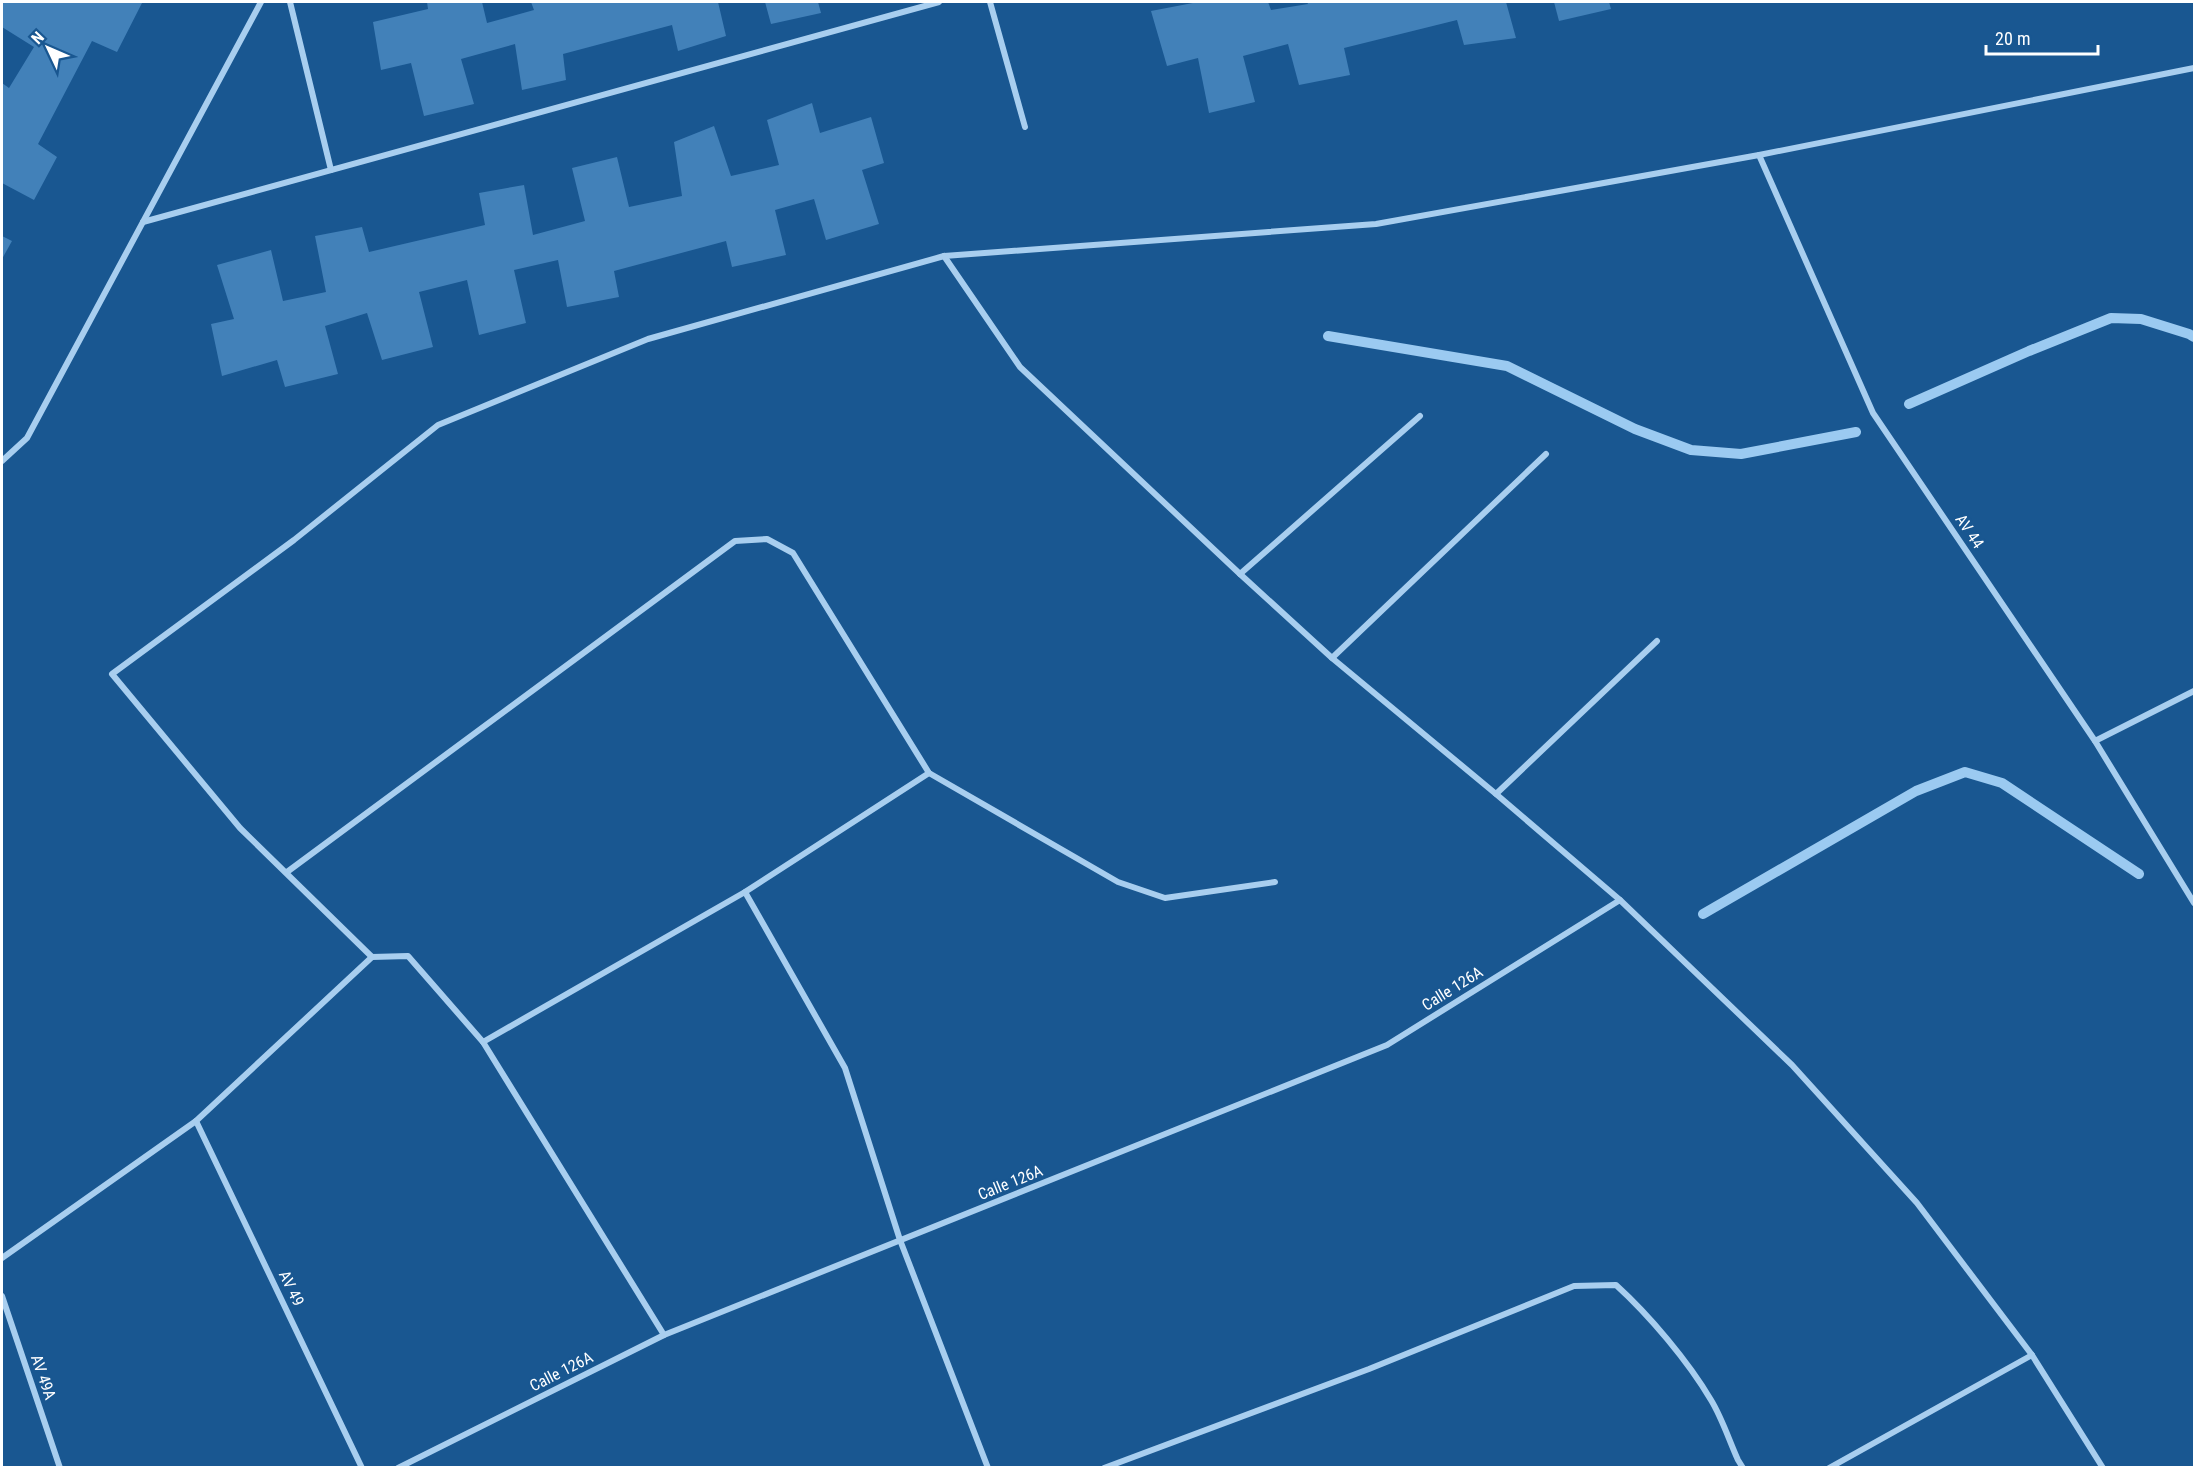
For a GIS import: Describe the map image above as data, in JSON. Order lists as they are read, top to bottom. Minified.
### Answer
{"streets":{"street":["AV 44","Calle 126A","AV 49","AV 49A"]},"scale_bar":"20 m","north":"top left"}
